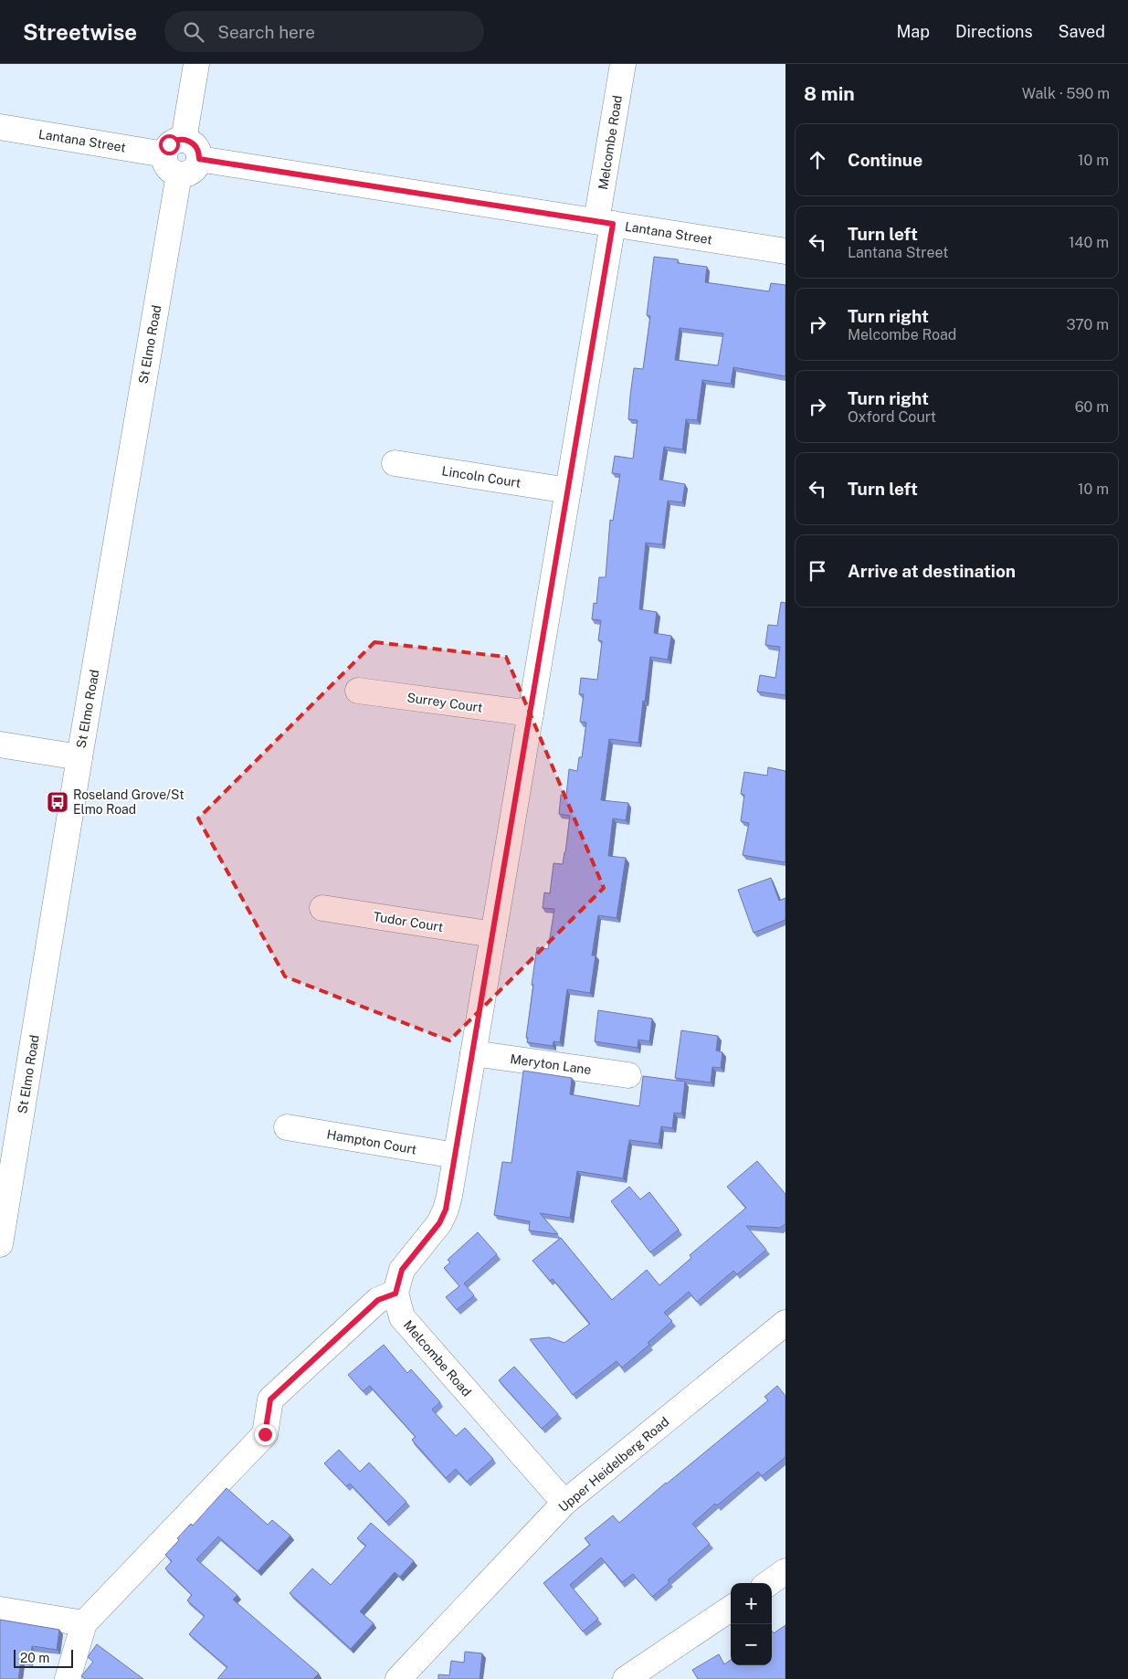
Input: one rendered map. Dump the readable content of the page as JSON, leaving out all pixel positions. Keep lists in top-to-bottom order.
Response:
{
  "streets": {
    "street": [
      "Lantana Street",
      "Melcombe Road",
      "St Elmo Road",
      "Lincoln Court",
      "Surrey Court",
      "Tudor Court",
      "Meryton Lane",
      "Hampton Court",
      "Upper Heidelberg Road"
    ]
  },
  "crossings": [
    ["Lantana Street", "Melcombe Road"],
    ["Lantana Street", "St Elmo Road"],
    ["Melcombe Road", "Lincoln Court"],
    ["Melcombe Road", "Surrey Court"],
    ["Melcombe Road", "Tudor Court"],
    ["Melcombe Road", "Meryton Lane"],
    ["Melcombe Road", "Hampton Court"],
    ["Melcombe Road", "Upper Heidelberg Road"]
  ],
  "places": {
    "bus stop": ["Roseland Grove/St Elmo Road"]
  },
  "scale_bar": "20 m",
  "page": {
    "header": "Streetwise",
    "search": "Search here",
    "nav": ["Map", "Directions", "Saved"],
    "heading": ["8 min", "Walk · 590 m"],
    "list": [
      ["Continue", "10 m"],
      ["Turn left", "Lantana Street", "140 m"],
      ["Turn right", "Melcombe Road", "370 m"],
      ["Turn right", "Oxford Court", "60 m"],
      ["Turn left", "10 m"],
      "Arrive at destination"
    ],
    "map_buttons": ["+", "−"],
    "scale": "20 m"
  }
}
